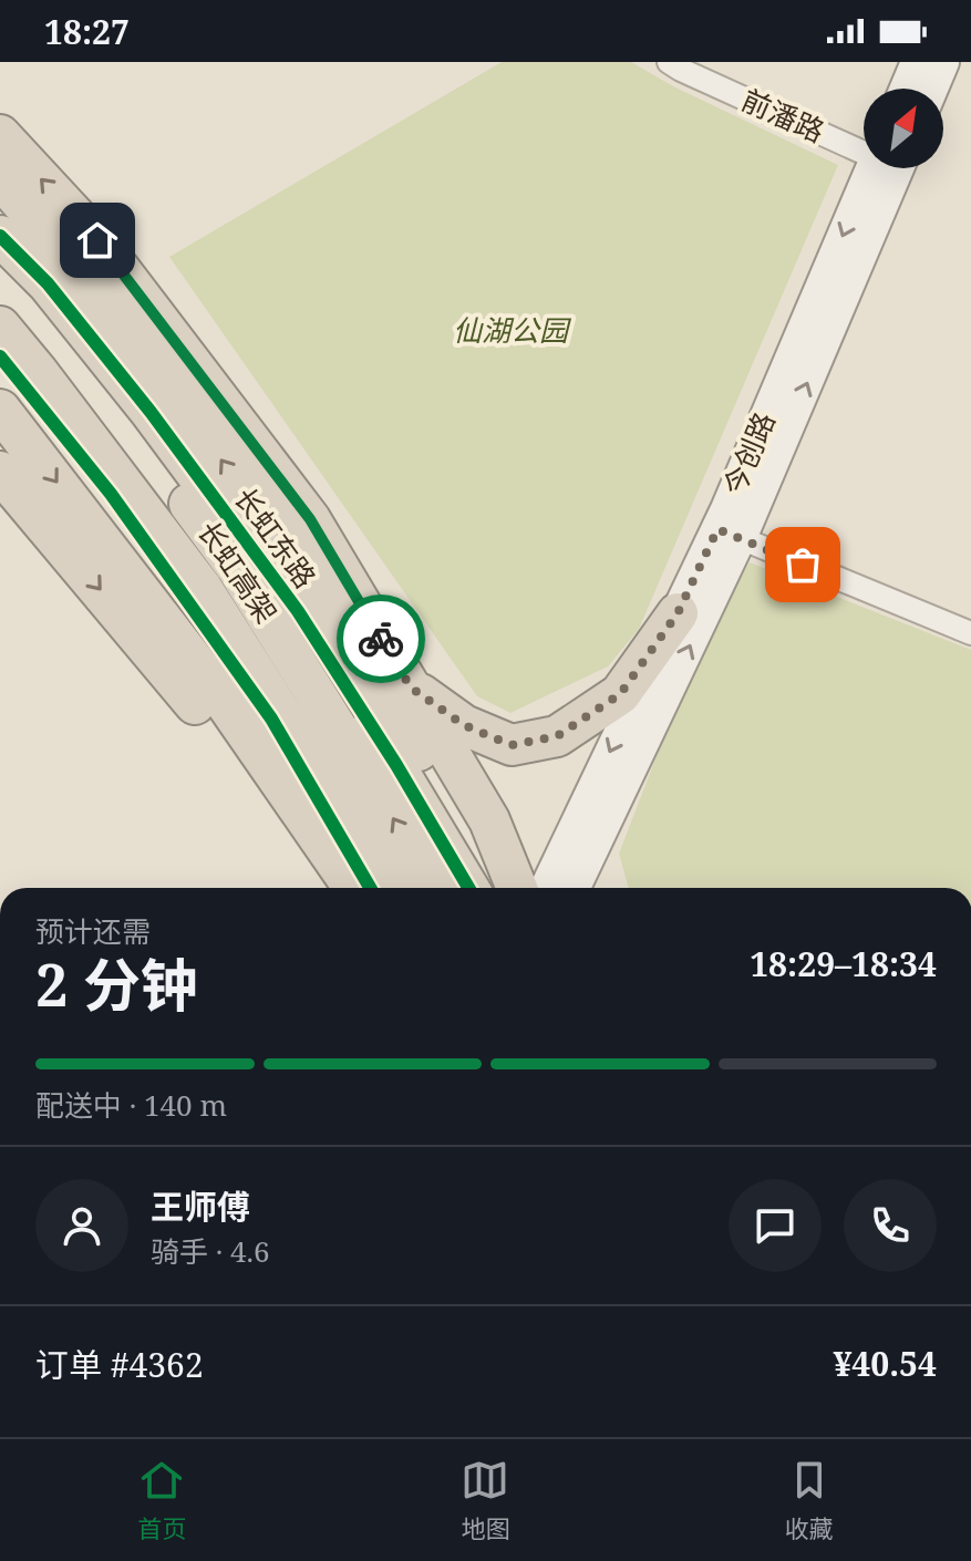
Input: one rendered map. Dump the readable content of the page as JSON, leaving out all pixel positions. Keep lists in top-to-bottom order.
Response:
{
  "streets": {
    "highway": ["长虹东路", "长虹高架"],
    "main road": ["今创路"],
    "street": ["前潘路"]
  },
  "parks": ["仙湖公园"],
  "north": "top right",
  "page": {
    "status": "18:27",
    "heading": ["2 分钟", "预计还需", "18:29–18:34"],
    "panel": [
      "王师傅",
      "骑手 · 4.6",
      "订单 #4362",
      "¥40.54"
    ],
    "bar": "配送中 · 140 m",
    "tabs": ["首页", "地图", "收藏"]
  }
}
